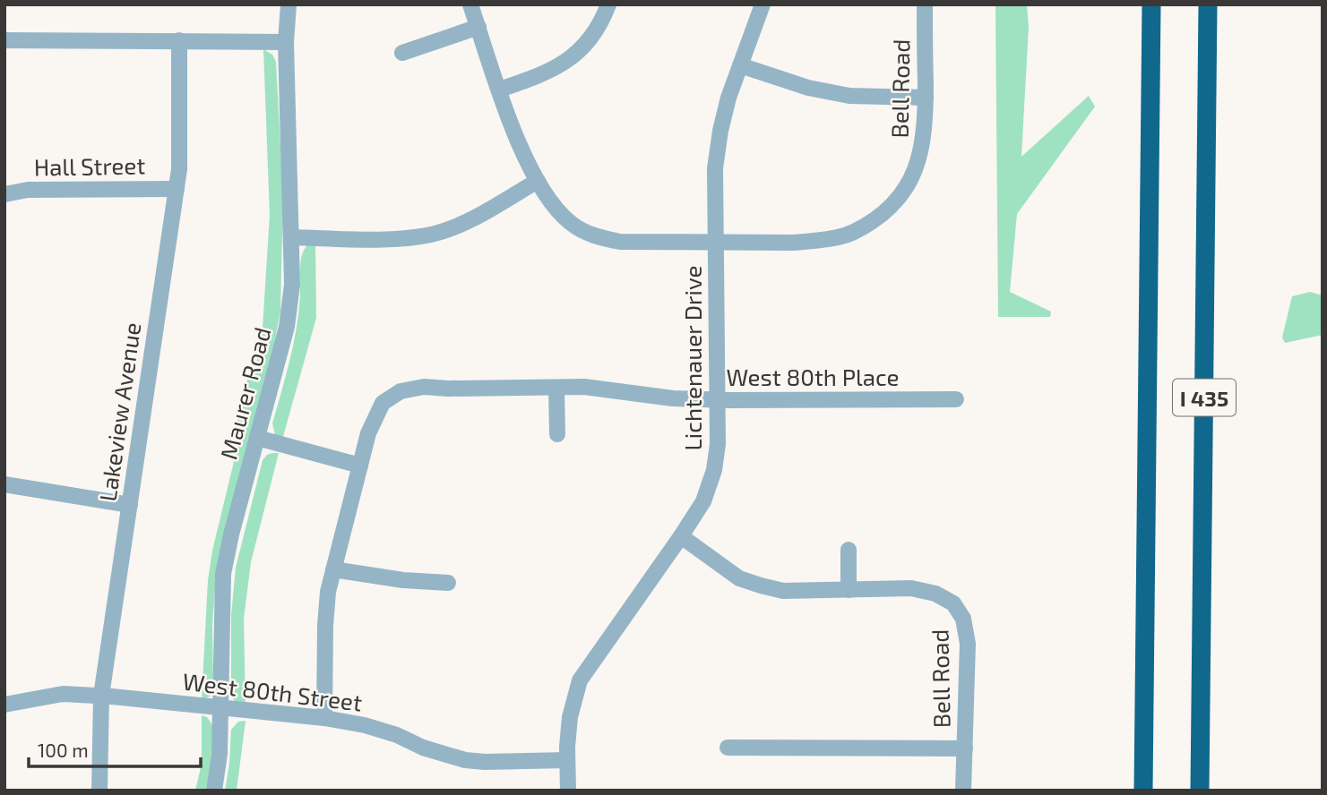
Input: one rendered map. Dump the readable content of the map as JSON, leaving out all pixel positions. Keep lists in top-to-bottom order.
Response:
{
  "streets": {
    "highway": ["I 435"],
    "street": [
      "Bell Road",
      "Hall Street",
      "Lichtenauer Drive",
      "West 80th Place",
      "Maurer Road",
      "Lakeview Avenue",
      "West 80th Street"
    ]
  },
  "crossings": [
    ["Bell Road", "Lichtenauer Drive"],
    ["Hall Street", "Lakeview Avenue"],
    ["Lichtenauer Drive", "West 80th Place"],
    ["Lichtenauer Drive", "West 80th Street"],
    ["West 80th Place", "West 80th Street"],
    ["Maurer Road", "West 80th Street"],
    ["Lakeview Avenue", "West 80th Street"]
  ],
  "scale_bar": "100 m"
}
